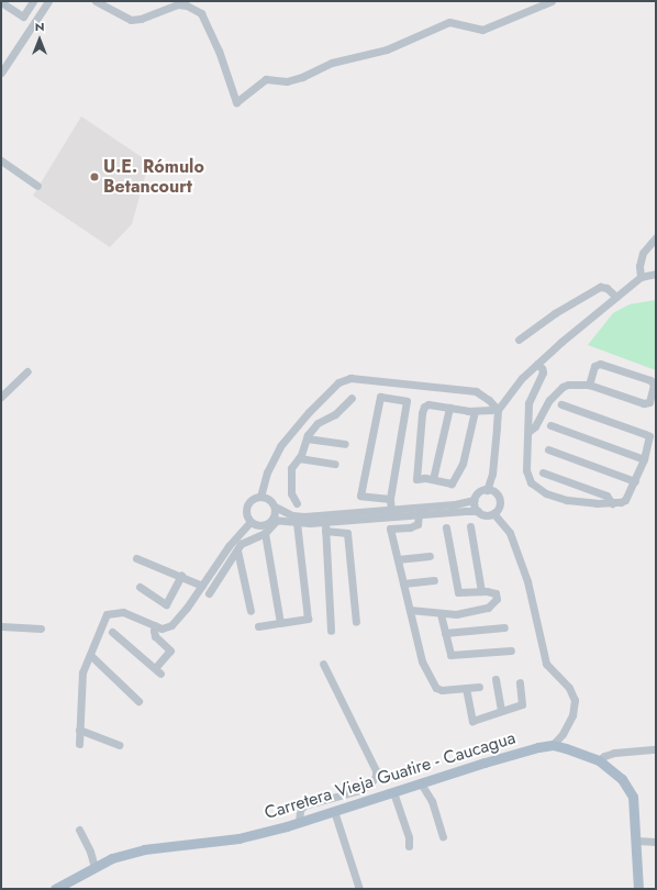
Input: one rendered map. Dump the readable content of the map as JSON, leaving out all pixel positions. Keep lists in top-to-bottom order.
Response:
{
  "streets": {
    "main road": ["Carretera Vieja Guatire - Caucagua"]
  },
  "places": ["U.E. Rómulo Betancourt"],
  "north": "top"
}
